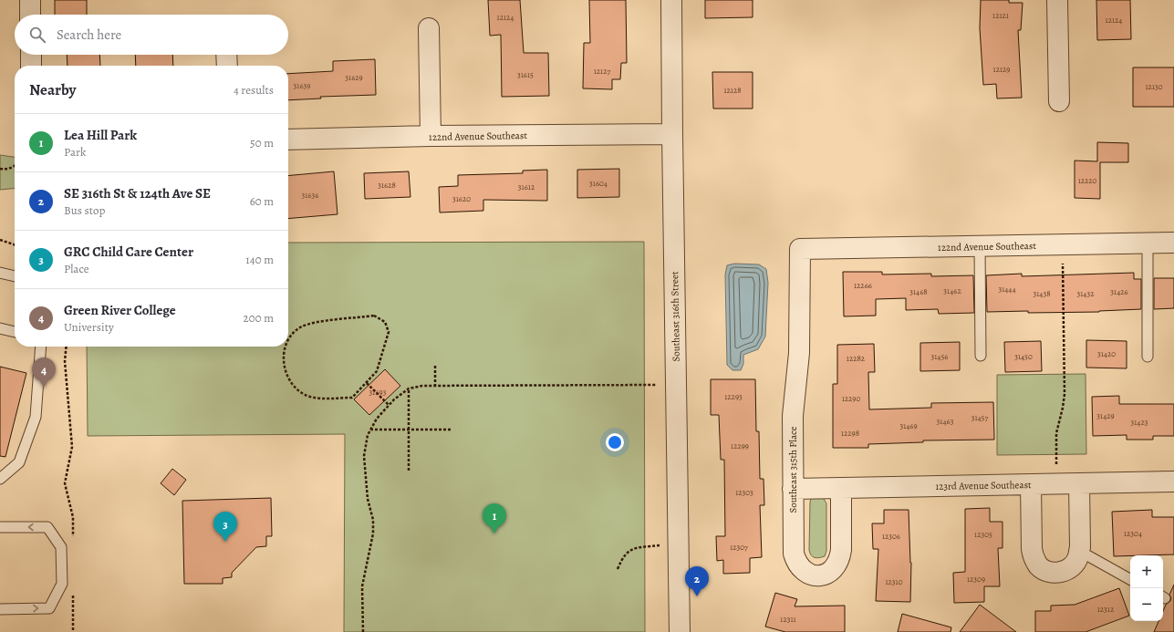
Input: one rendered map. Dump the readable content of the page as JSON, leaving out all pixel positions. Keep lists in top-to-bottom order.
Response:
{
  "streets": {
    "street": [
      "122nd Avenue Southeast",
      "Southeast 316th Street",
      "Southeast 315th Place",
      "123rd Avenue Southeast"
    ]
  },
  "crossings": [
    ["122nd Avenue Southeast", "Southeast 316th Street"],
    ["122nd Avenue Southeast", "Southeast 315th Place"],
    ["Southeast 315th Place", "123rd Avenue Southeast"]
  ],
  "house_numbers": [
    "12121",
    "12124",
    "12124",
    "12129",
    "12127",
    "31615",
    "31629",
    "31639",
    "12130",
    "12128",
    "12220",
    "31604",
    "31628",
    "31612",
    "31636",
    "31620",
    "12266",
    "31444",
    "31462",
    "31468",
    "31426",
    "31438",
    "31432",
    "31420",
    "31456",
    "31450",
    "12282",
    "31693",
    "12293",
    "12290",
    "31429",
    "31457",
    "31463",
    "31423",
    "31469",
    "12298",
    "12299",
    "12303",
    "12304",
    "12305",
    "12306",
    "12307",
    "12309",
    "12310",
    "12312",
    "12311"
  ],
  "page": {
    "search": "Search here",
    "heading": ["Nearby", "4 results"],
    "list": [
      {
        "mark": "1",
        "name": "Lea Hill Park",
        "note": "Park",
        "value": "50 m"
      },
      {
        "mark": "2",
        "name": "SE 316th St & 124th Ave SE",
        "note": "Bus stop",
        "value": "60 m"
      },
      {
        "mark": "3",
        "name": "GRC Child Care Center",
        "note": "Place",
        "value": "140 m"
      },
      {
        "mark": "4",
        "name": "Green River College",
        "note": "University",
        "value": "200 m"
      }
    ],
    "pins": [
      "4",
      "1",
      "3",
      "2"
    ],
    "map_buttons": ["+", "−"]
  }
}
